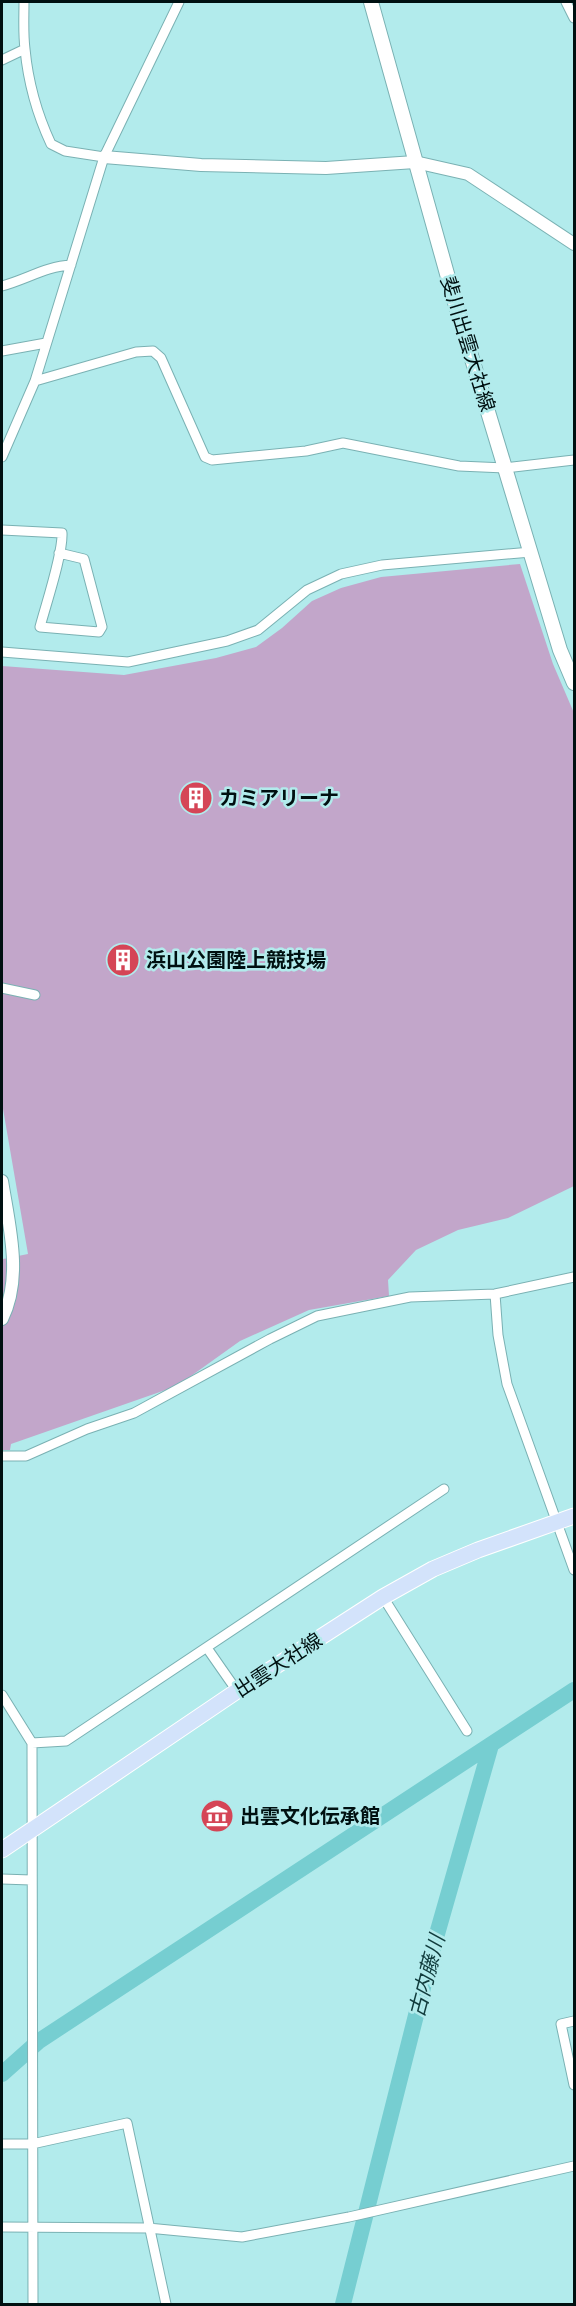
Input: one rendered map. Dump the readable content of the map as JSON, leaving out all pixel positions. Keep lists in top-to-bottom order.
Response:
{
  "streets": {
    "main road": ["斐川出雲大社線", "出雲大社線"]
  },
  "water": ["古内藤川"],
  "places": {
    "building": ["カミアリーナ", "浜山公園陸上競技場"],
    "museum": ["出雲文化伝承館"]
  }
}
